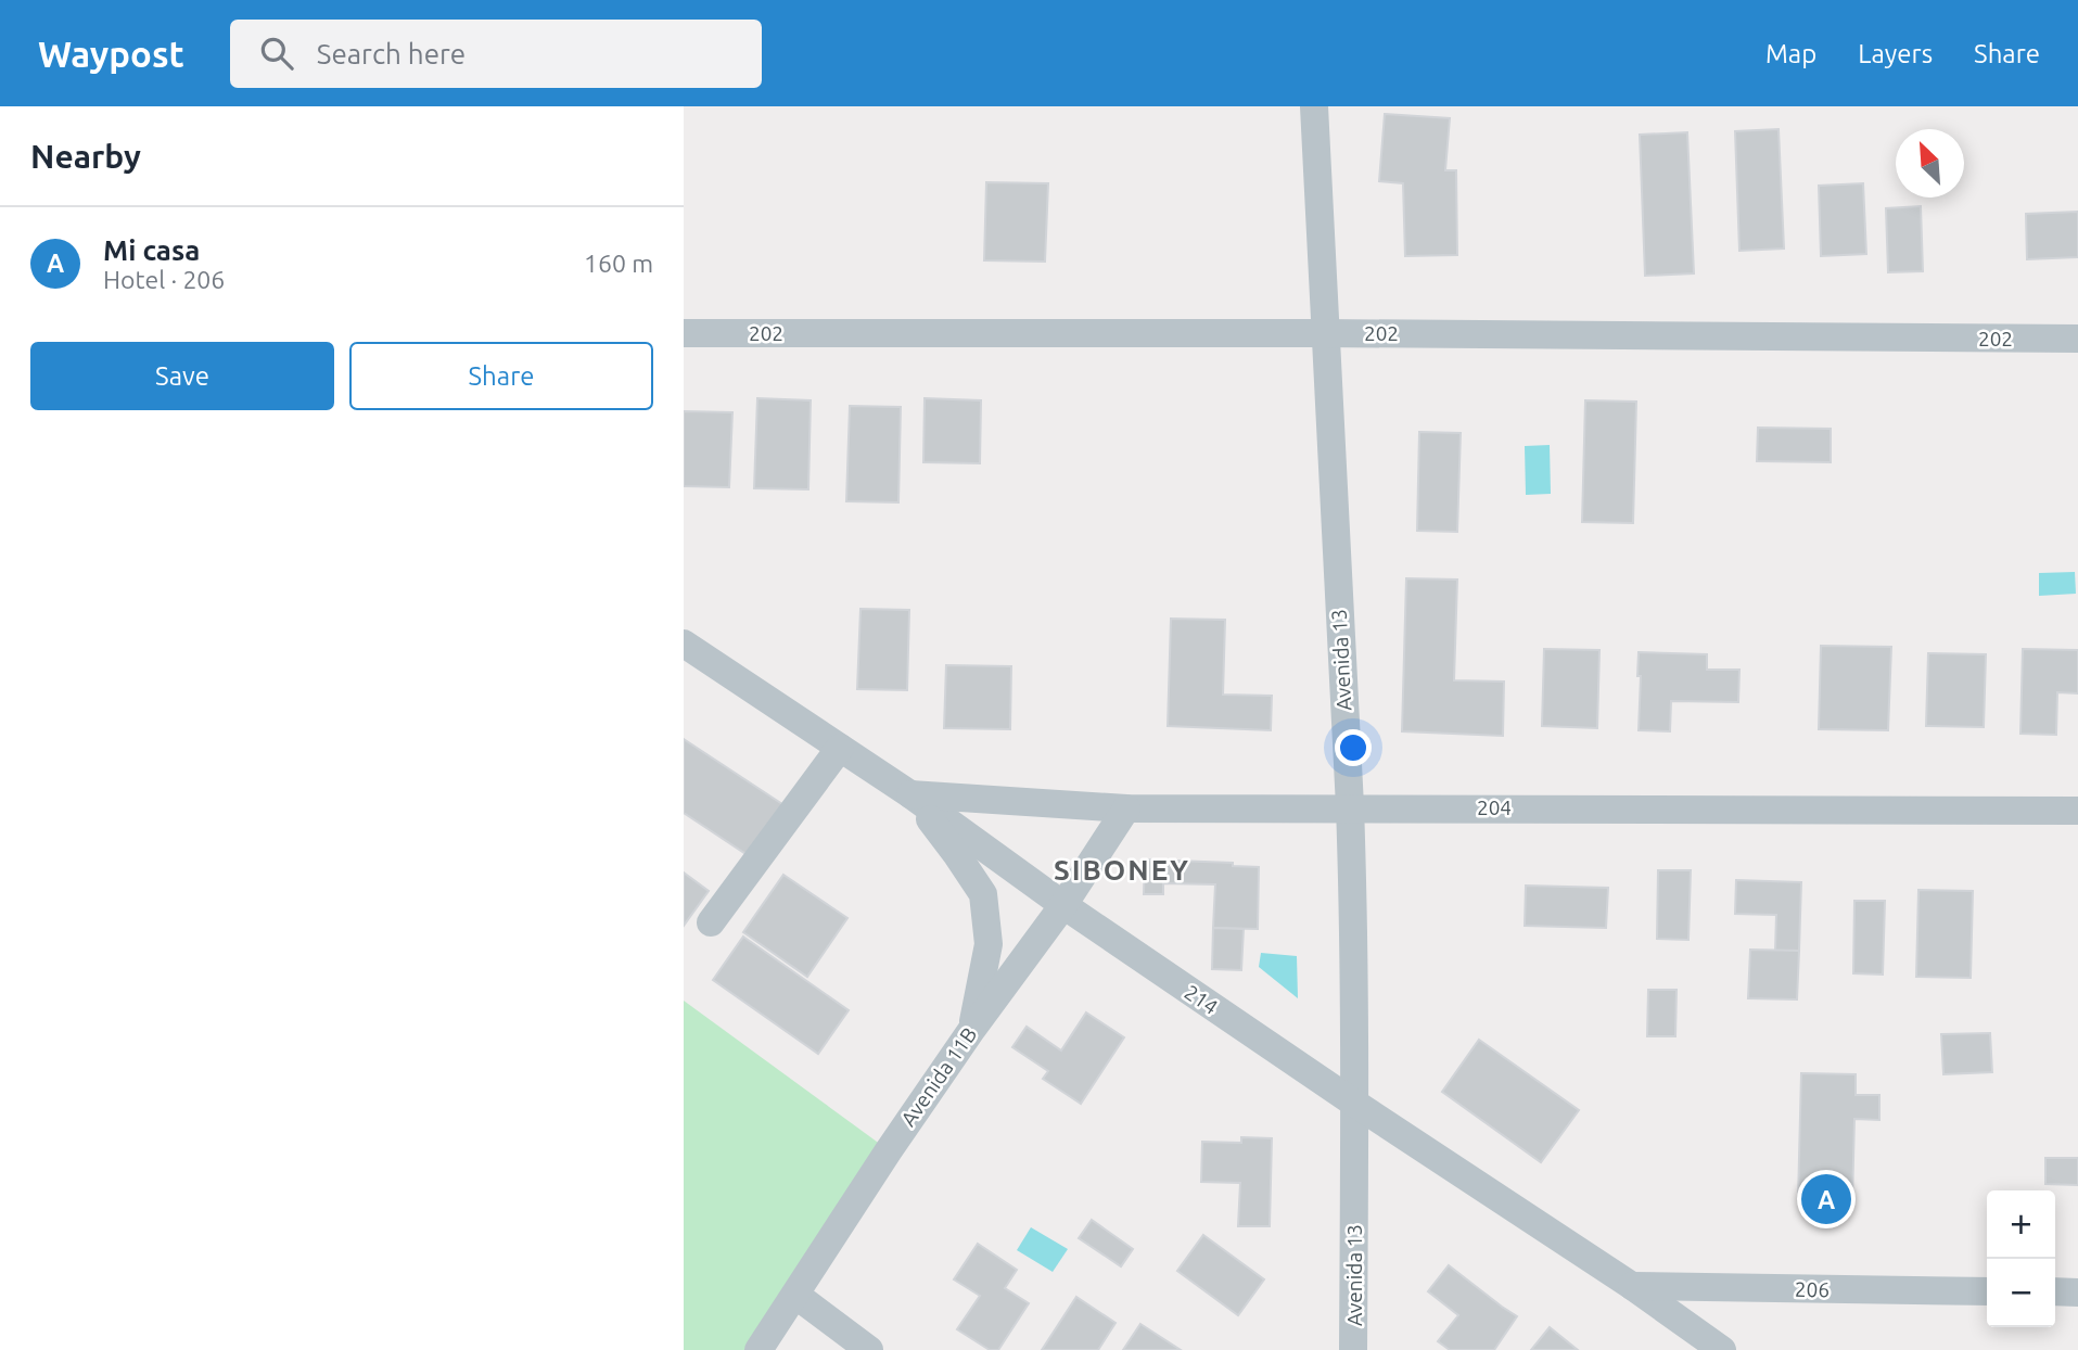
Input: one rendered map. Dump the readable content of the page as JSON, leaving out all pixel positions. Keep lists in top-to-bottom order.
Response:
{
  "streets": {
    "street": [
      "202",
      "Avenida 13",
      "204",
      "214",
      "Avenida 11B",
      "206"
    ]
  },
  "crossings": [
    ["202", "Avenida 13"],
    ["Avenida 13", "204"],
    ["Avenida 13", "214"],
    ["204", "214"],
    ["204", "Avenida 11B"],
    ["214", "Avenida 11B"],
    ["214", "206"]
  ],
  "districts": ["SIBONEY"],
  "north": "top left",
  "page": {
    "header": "Waypost",
    "search": "Search here",
    "nav": ["Map", "Layers", "Share"],
    "heading": "Nearby",
    "list": [
      {
        "mark": "A",
        "name": "Mi casa",
        "note": "Hotel · 206",
        "value": "160 m"
      }
    ],
    "buttons": ["Save", "Share"],
    "pins": "A",
    "map_buttons": ["+", "−"]
  }
}
